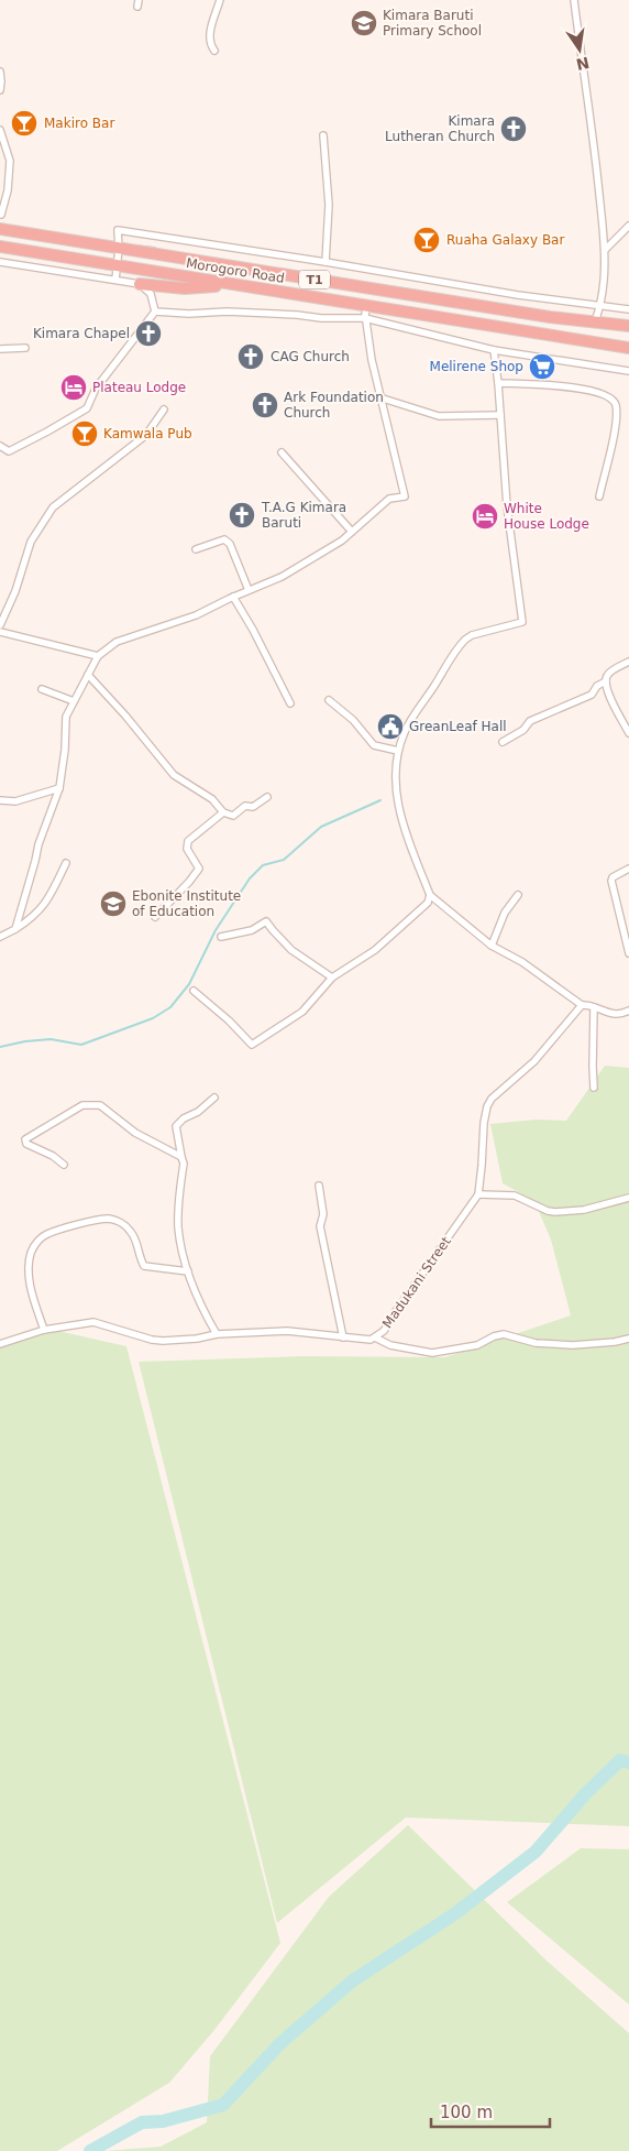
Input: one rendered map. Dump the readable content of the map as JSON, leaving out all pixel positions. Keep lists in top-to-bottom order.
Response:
{
  "streets": {
    "highway": ["Morogoro Road", "T1"],
    "street": ["Madukani Street"]
  },
  "places": {
    "school or university": ["Kimara Baruti Primary School", "Ebonite Institute of Education"],
    "bar": ["Makiro Bar", "Ruaha Galaxy Bar", "Kamwala Pub"],
    "church": [
      "Kimara Lutheran Church",
      "Kimara Chapel",
      "CAG Church",
      "Ark Foundation Church",
      "T.A.G Kimara Baruti"
    ],
    "supermarket": ["Melirene Shop"],
    "hotel": ["Plateau Lodge", "White House Lodge"],
    "public building": ["GreanLeaf Hall"]
  },
  "scale_bar": "100 m",
  "north": "bottom"
}
